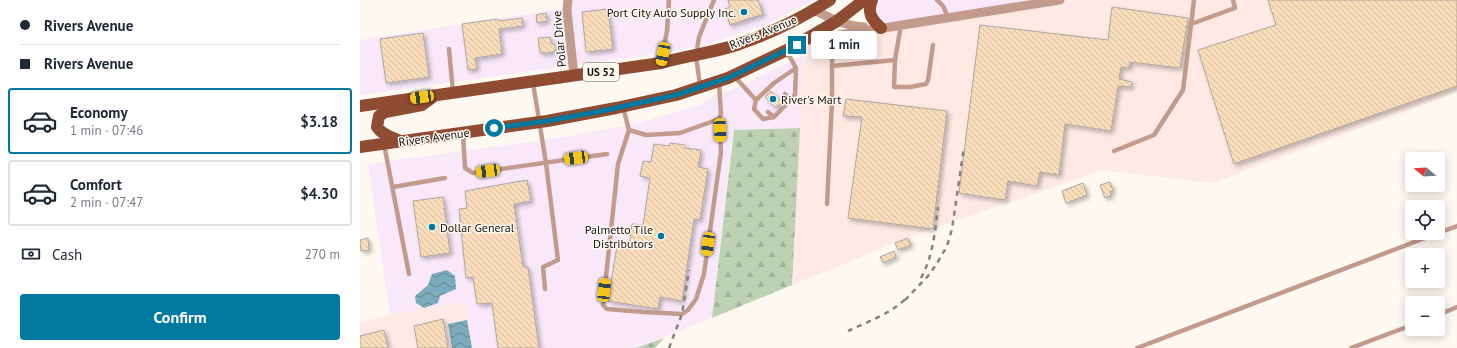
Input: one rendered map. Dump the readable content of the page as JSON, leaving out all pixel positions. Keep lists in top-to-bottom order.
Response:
{
  "streets": {
    "main road": ["Rivers Avenue", "US 52"],
    "street": ["Polar Drive"]
  },
  "crossings": [
    ["Rivers Avenue", "Polar Drive"]
  ],
  "places": [
    "Port City Auto Supply Inc.",
    "River's Mart",
    "Dollar General",
    "Palmetto Tile Distributors"
  ],
  "north": "left",
  "page": {
    "banner": ["Rivers Avenue", "Rivers Avenue"],
    "bubble": "1 min",
    "list": [
      {
        "name": "Economy",
        "note": "1 min · 07:46",
        "value": "$3.18"
      },
      {
        "name": "Comfort",
        "note": "2 min · 07:47",
        "value": "$4.30"
      }
    ],
    "map_buttons": ["+", "−"],
    "pay": ["Cash", "270 m"],
    "buttons": "Confirm"
  }
}
